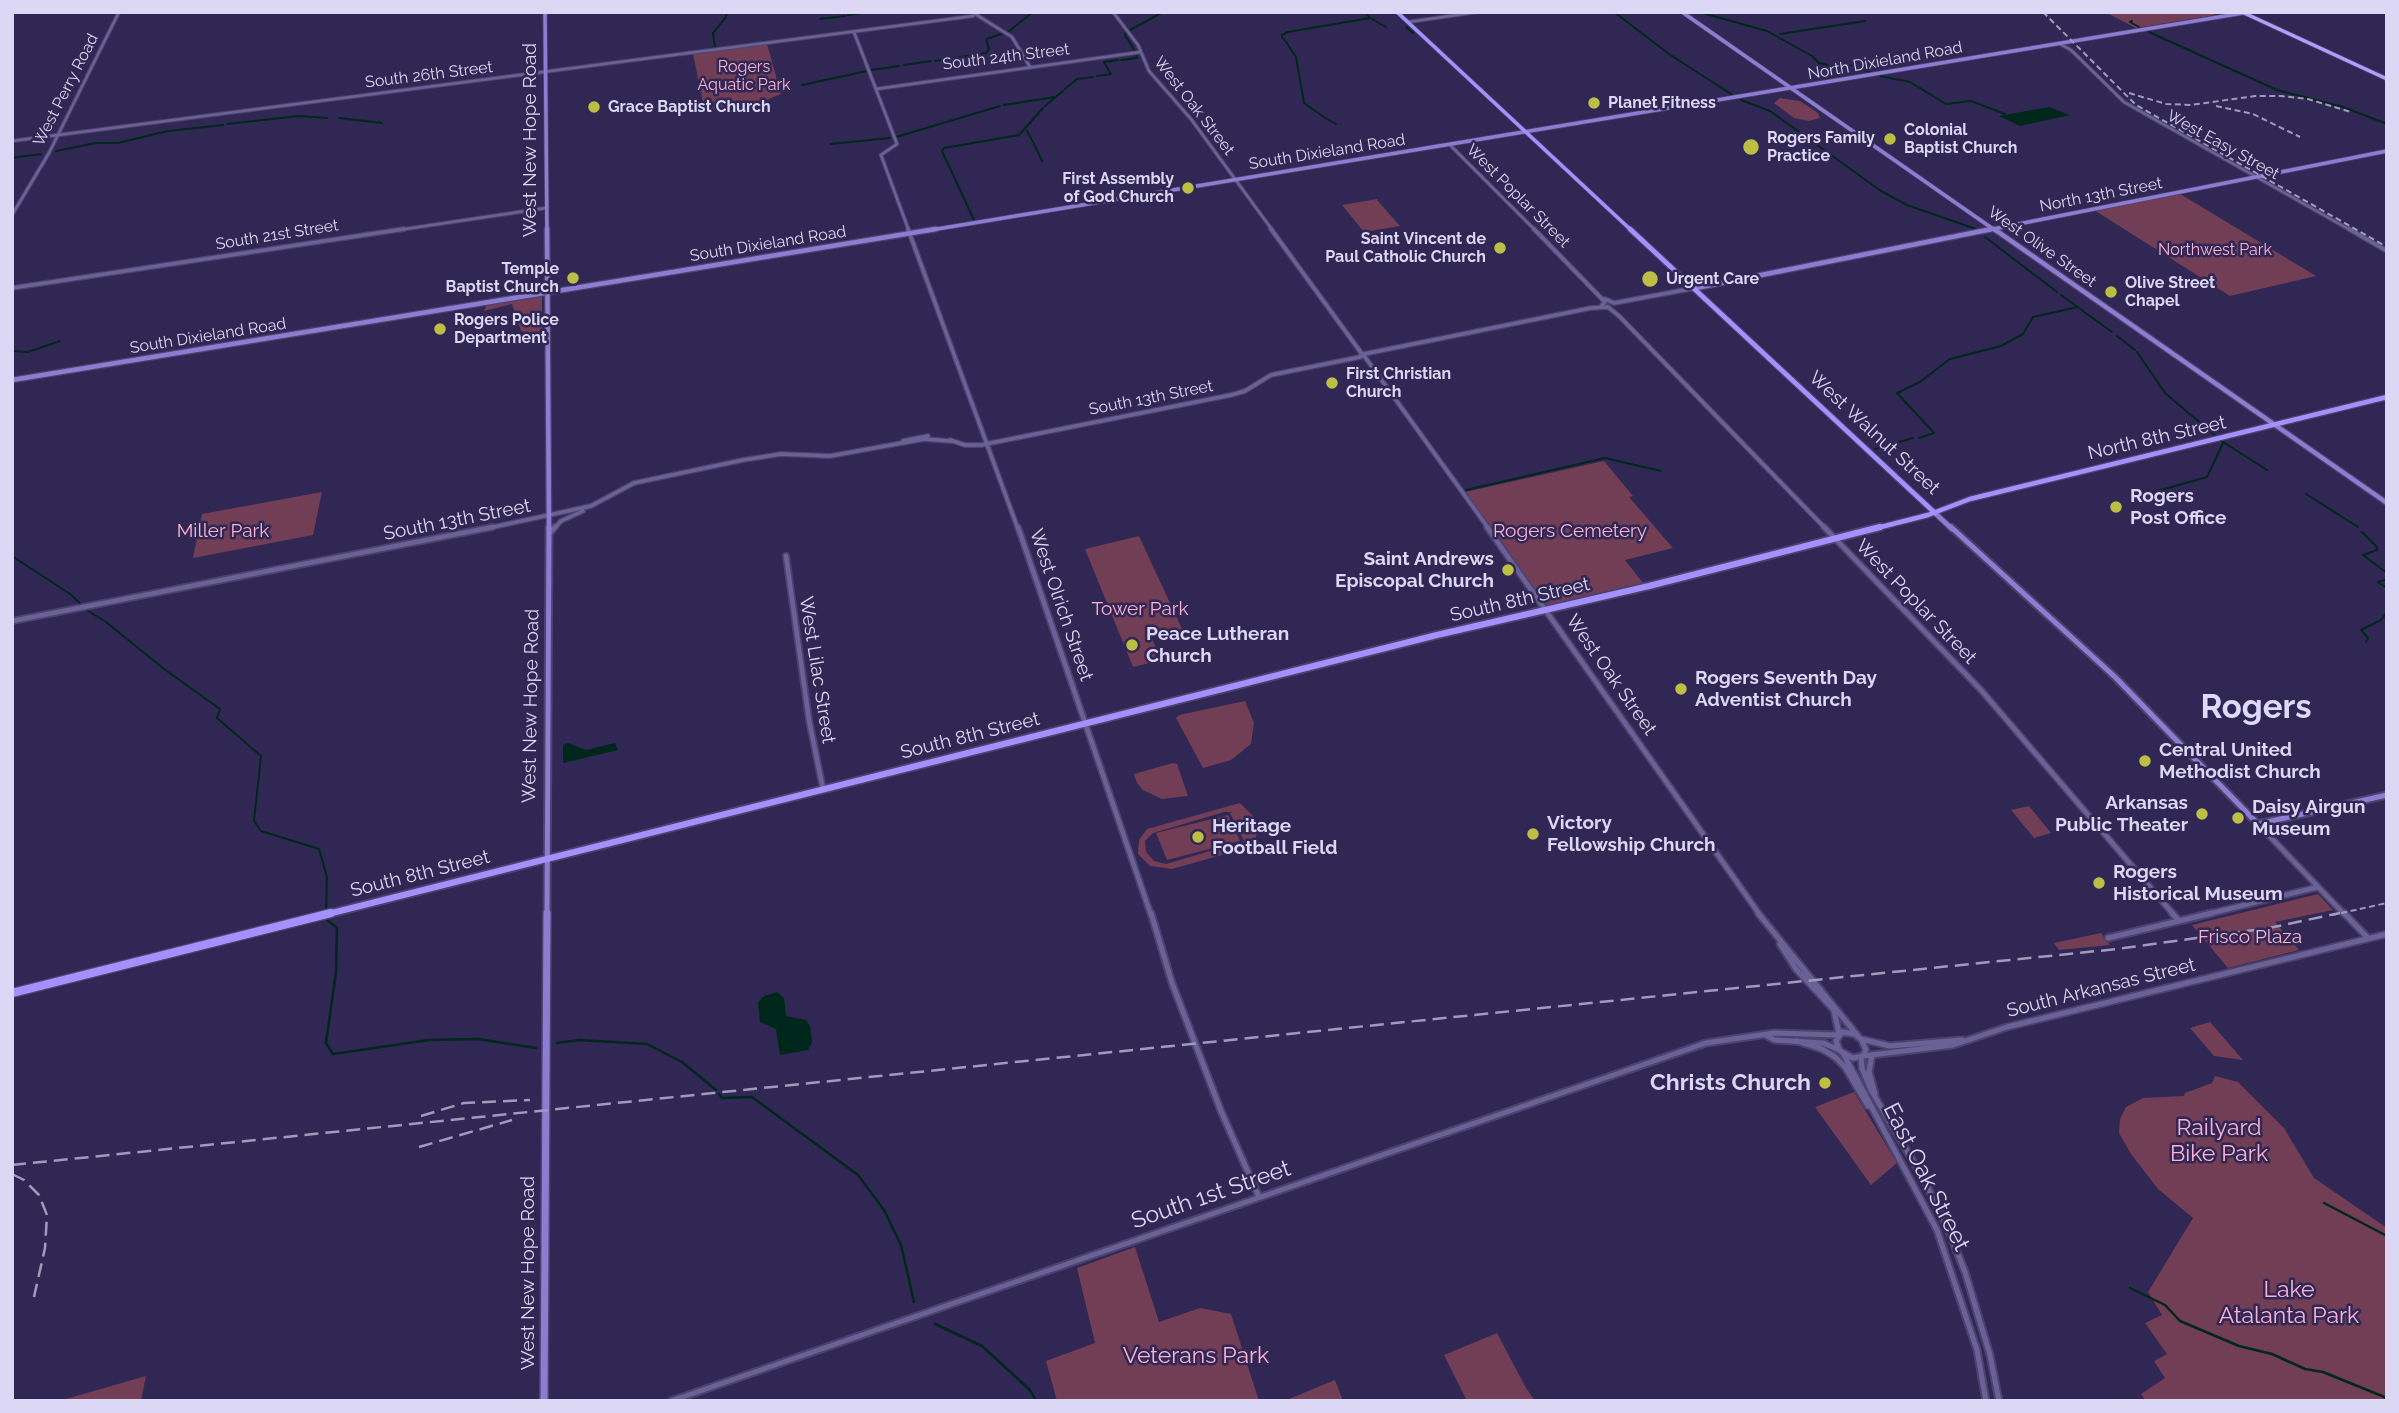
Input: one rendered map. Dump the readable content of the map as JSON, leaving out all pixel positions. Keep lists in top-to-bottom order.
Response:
{
  "streets": {
    "main road": [
      "North Dixieland Road",
      "West New Hope Road",
      "South Dixieland Road",
      "North 13th Street",
      "West Olive Street",
      "West Walnut Street",
      "North 8th Street",
      "South 8th Street"
    ],
    "street": [
      "South 24th Street",
      "South 26th Street",
      "West Perry Road",
      "West Oak Street",
      "West Easy Street",
      "West Poplar Street",
      "South 21st Street",
      "South 13th Street",
      "West Olrich Street",
      "West Lilac Street",
      "South Arkansas Street",
      "East Oak Street",
      "South 1st Street"
    ]
  },
  "crossings": [
    ["South 24th Street", "West Oak Street"],
    ["South 24th Street", "West Olrich Street"],
    ["North Dixieland Road", "West Easy Street"],
    ["North Dixieland Road", "South Dixieland Road"],
    ["North Dixieland Road", "West Olive Street"],
    ["North Dixieland Road", "West Walnut Street"],
    ["South 26th Street", "West Perry Road"],
    ["South 26th Street", "West New Hope Road"],
    ["South 26th Street", "West Olrich Street"],
    ["West Oak Street", "South Dixieland Road"],
    ["West Oak Street", "South 13th Street"],
    ["West Oak Street", "South 8th Street"],
    ["West Oak Street", "South Arkansas Street"],
    ["West Oak Street", "East Oak Street"],
    ["West Oak Street", "South 1st Street"],
    ["West New Hope Road", "South Dixieland Road"],
    ["West New Hope Road", "South 21st Street"],
    ["West New Hope Road", "South 13th Street"],
    ["West New Hope Road", "South 8th Street"],
    ["West Easy Street", "North 13th Street"],
    ["South Dixieland Road", "West Poplar Street"],
    ["South Dixieland Road", "West Walnut Street"],
    ["South Dixieland Road", "West Olrich Street"],
    ["North 13th Street", "West Olive Street"],
    ["North 13th Street", "South 13th Street"],
    ["North 13th Street", "West Walnut Street"],
    ["West Poplar Street", "South 13th Street"],
    ["West Poplar Street", "South 8th Street"],
    ["West Olive Street", "North 8th Street"],
    ["South 13th Street", "West Walnut Street"],
    ["South 13th Street", "West Olrich Street"],
    ["West Walnut Street", "North 8th Street"],
    ["West Walnut Street", "South 8th Street"],
    ["West Walnut Street", "South Arkansas Street"],
    ["North 8th Street", "South 8th Street"],
    ["South 8th Street", "West Olrich Street"],
    ["South 8th Street", "West Lilac Street"],
    ["West Olrich Street", "South 1st Street"],
    ["South Arkansas Street", "East Oak Street"],
    ["South Arkansas Street", "South 1st Street"],
    ["East Oak Street", "South 1st Street"]
  ],
  "districts": ["Rogers"],
  "parks": [
    "Rogers Aquatic Park",
    "Northwest Park",
    "Miller Park",
    "Rogers Cemetery",
    "Tower Park",
    "Frisco Plaza",
    "Railyard Bike Park",
    "Lake Atalanta Park",
    "Veterans Park"
  ],
  "places": [
    "Planet Fitness",
    "Grace Baptist Church",
    "Colonial Baptist Church",
    "Rogers Family Practice",
    "First Assembly of God Church",
    "Saint Vincent de Paul Catholic Church",
    "Temple Baptist Church",
    "Urgent Care",
    "Olive Street Chapel",
    "Rogers Police Department",
    "First Christian Church",
    "Rogers Post Office",
    "Saint Andrews Episcopal Church",
    "Peace Lutheran Church",
    "Rogers Seventh Day Adventist Church",
    "Central United Methodist Church",
    "Arkansas Public Theater",
    "Daisy Airgun Museum",
    "Victory Fellowship Church",
    "Heritage Football Field",
    "Rogers Historical Museum",
    "Christs Church"
  ]
}
